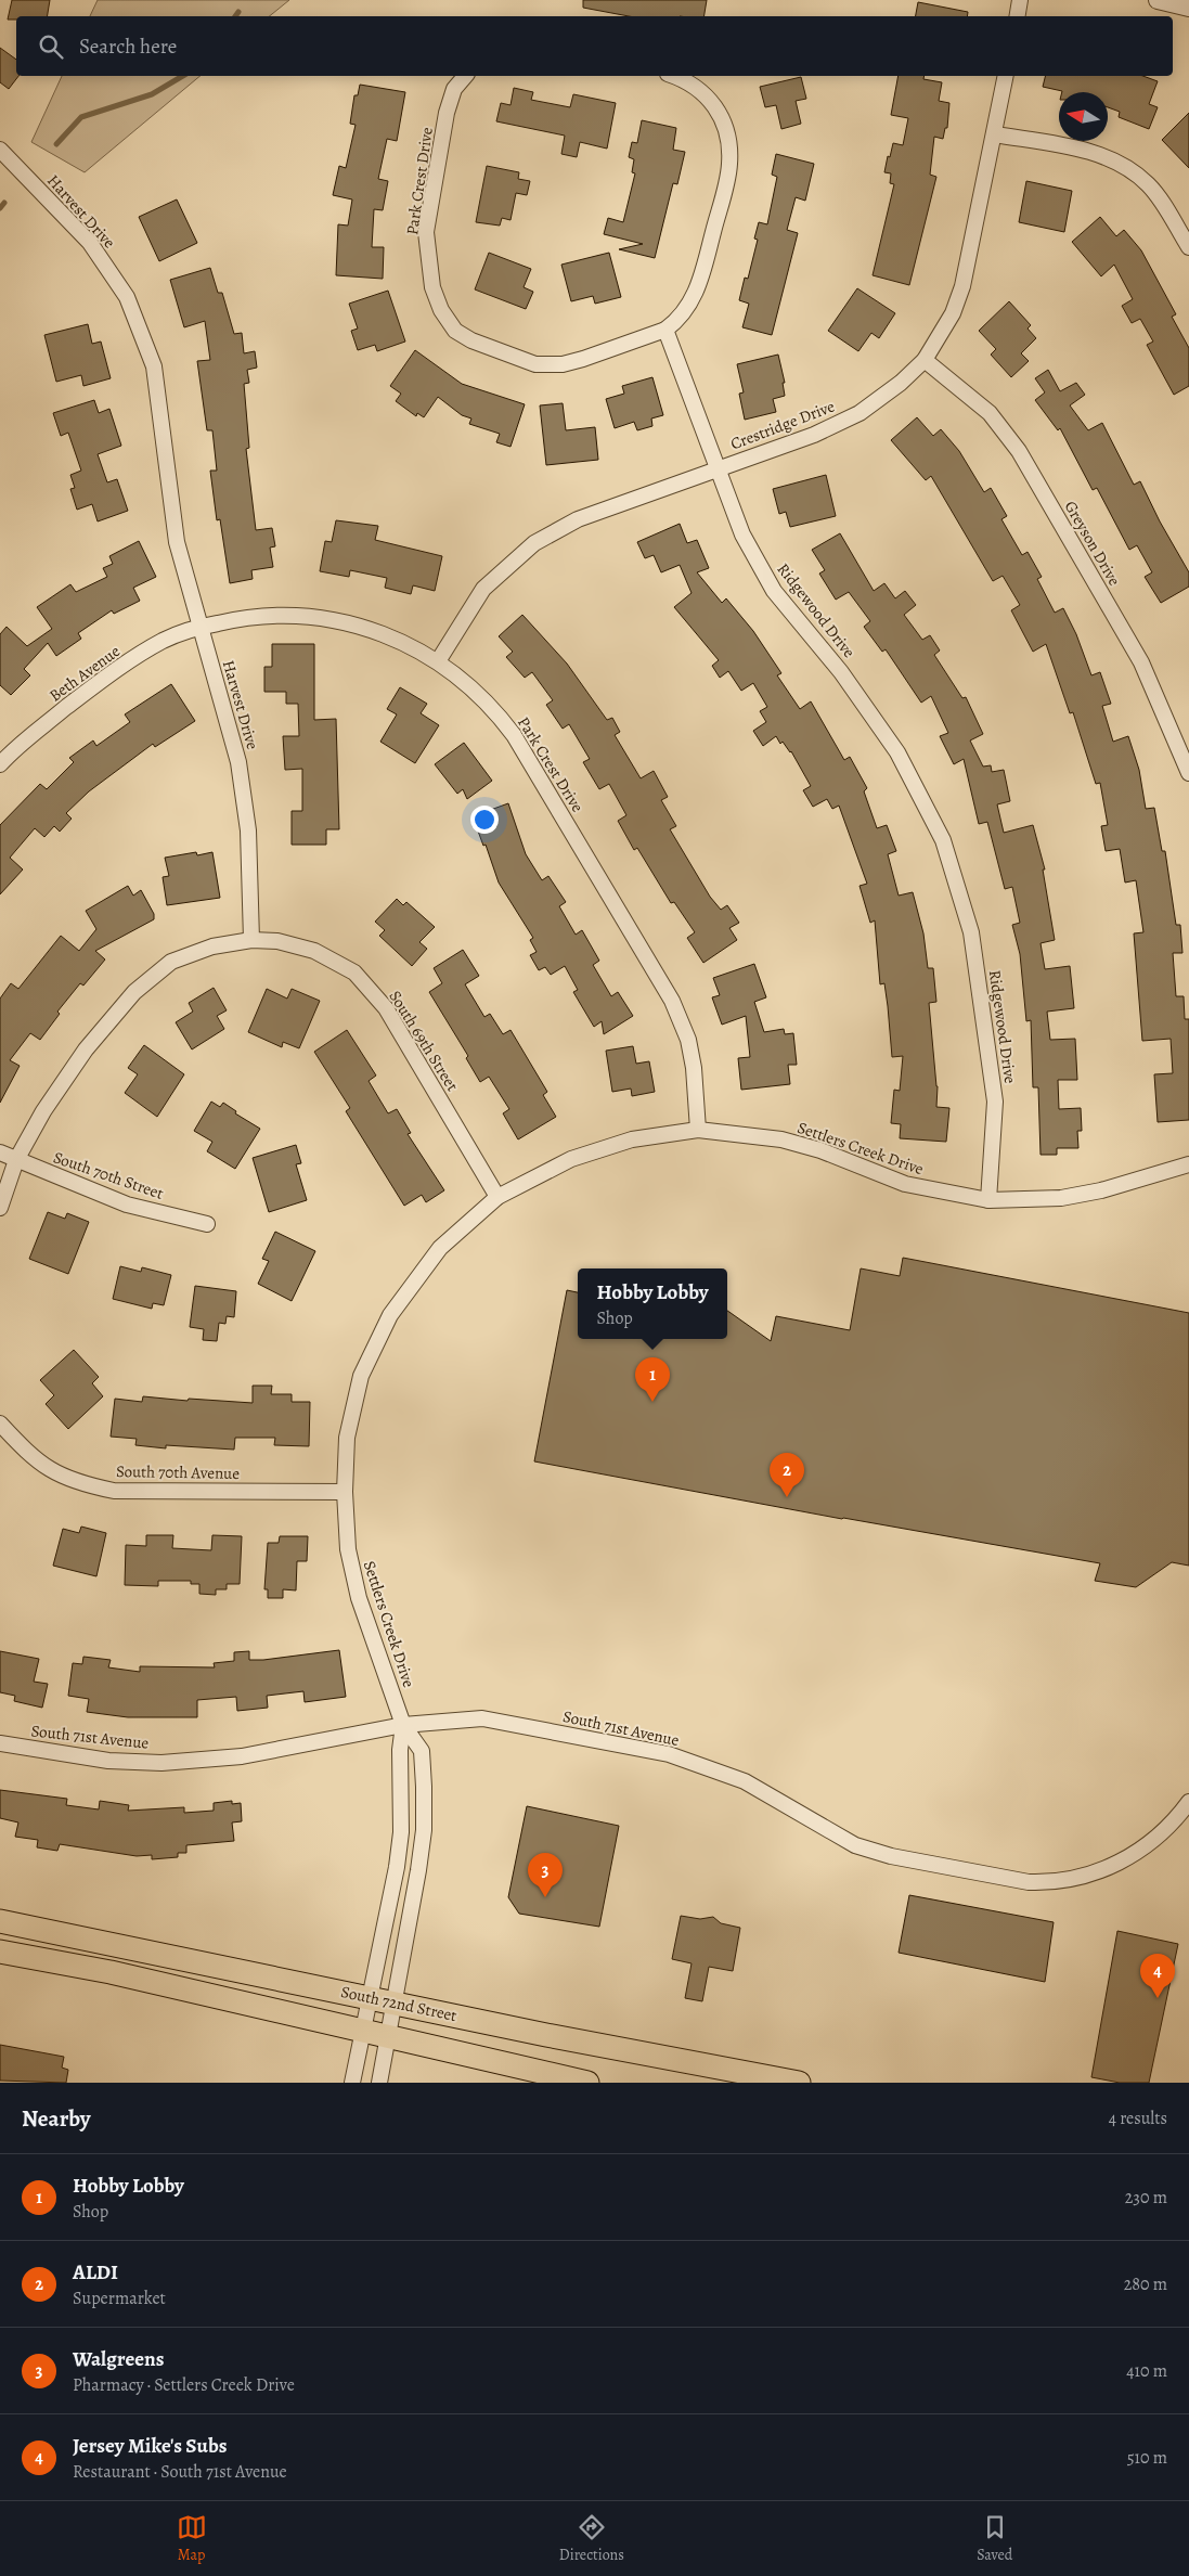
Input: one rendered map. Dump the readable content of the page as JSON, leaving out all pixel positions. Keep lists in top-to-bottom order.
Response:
{
  "streets": {
    "main road": ["South 72nd Street"],
    "street": [
      "Park Crest Drive",
      "Harvest Drive",
      "Crestridge Drive",
      "Greyson Drive",
      "Ridgewood Drive",
      "Beth Avenue",
      "South 69th Street",
      "Settlers Creek Drive",
      "South 70th Street",
      "South 70th Avenue",
      "South 71st Avenue"
    ]
  },
  "crossings": [
    ["Park Crest Drive", "Harvest Drive"],
    ["Park Crest Drive", "Crestridge Drive"],
    ["Park Crest Drive", "Ridgewood Drive"],
    ["Park Crest Drive", "Beth Avenue"],
    ["Park Crest Drive", "Settlers Creek Drive"],
    ["Harvest Drive", "Beth Avenue"],
    ["Harvest Drive", "South 69th Street"],
    ["Crestridge Drive", "Greyson Drive"],
    ["Crestridge Drive", "Ridgewood Drive"],
    ["Ridgewood Drive", "Settlers Creek Drive"],
    ["South 69th Street", "Settlers Creek Drive"],
    ["Settlers Creek Drive", "South 70th Avenue"],
    ["Settlers Creek Drive", "South 71st Avenue"],
    ["Settlers Creek Drive", "South 72nd Street"]
  ],
  "north": "left",
  "page": {
    "search": "Search here",
    "popup": ["Hobby Lobby", "Shop"],
    "pins": [
      "1",
      "2",
      "3",
      "4"
    ],
    "heading": ["Nearby", "4 results"],
    "list": [
      {
        "mark": "1",
        "name": "Hobby Lobby",
        "note": "Shop",
        "value": "230 m"
      },
      {
        "mark": "2",
        "name": "ALDI",
        "note": "Supermarket",
        "value": "280 m"
      },
      {
        "mark": "3",
        "name": "Walgreens",
        "note": "Pharmacy · Settlers Creek Drive",
        "value": "410 m"
      },
      {
        "mark": "4",
        "name": "Jersey Mike's Subs",
        "note": "Restaurant · South 71st Avenue",
        "value": "510 m"
      }
    ],
    "nav": ["Map", "Directions", "Saved"]
  }
}
